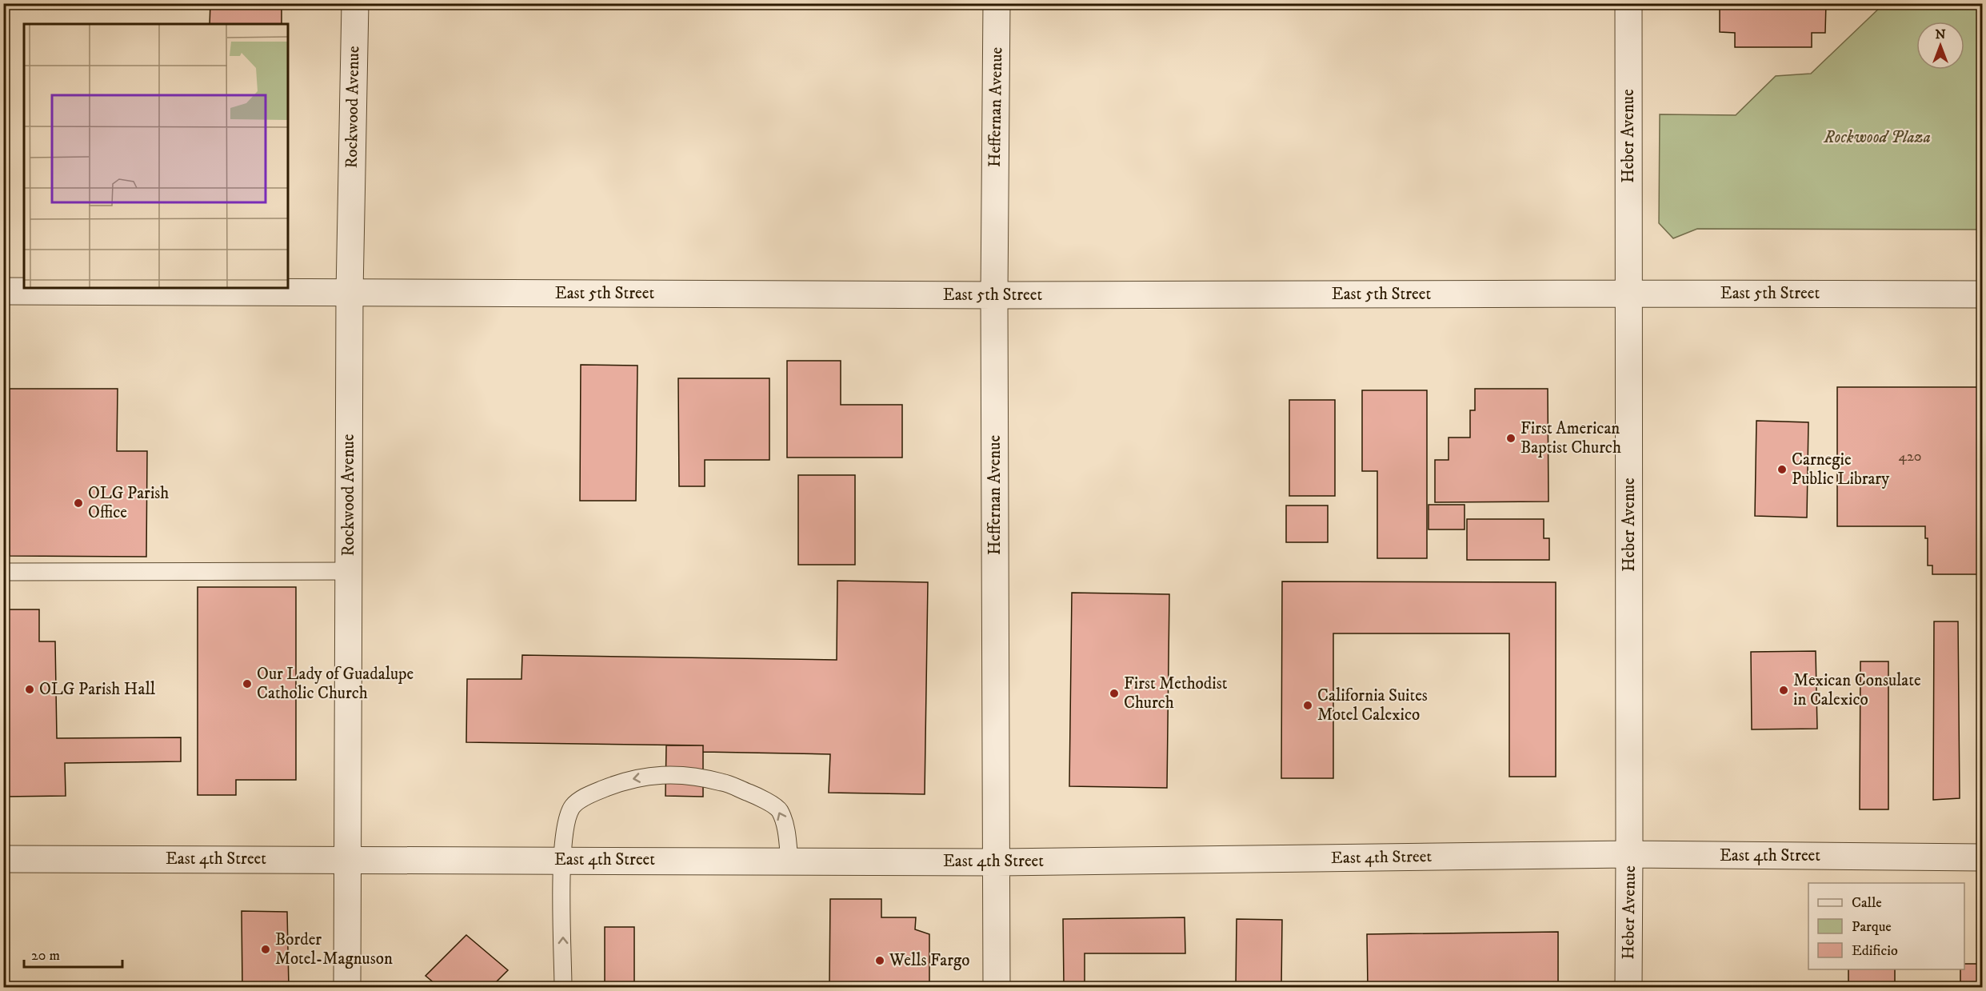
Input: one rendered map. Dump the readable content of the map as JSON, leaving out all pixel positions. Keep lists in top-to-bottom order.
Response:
{
  "streets": {
    "street": [
      "Rockwood Avenue",
      "Heffernan Avenue",
      "Heber Avenue",
      "East 5th Street",
      "East 4th Street"
    ]
  },
  "crossings": [
    ["Rockwood Avenue", "East 5th Street"],
    ["Rockwood Avenue", "East 4th Street"],
    ["Heffernan Avenue", "East 5th Street"],
    ["Heffernan Avenue", "East 4th Street"],
    ["Heber Avenue", "East 5th Street"],
    ["Heber Avenue", "East 4th Street"]
  ],
  "parks": ["Rockwood Plaza"],
  "places": [
    "First American Baptist Church",
    "Carnegie Public Library",
    "OLG Parish Office",
    "Our Lady of Guadalupe Catholic Church",
    "OLG Parish Hall",
    "Mexican Consulate in Calexico",
    "First Methodist Church",
    "California Suites Motel Calexico",
    "Border Motel-Magnuson",
    "Wells Fargo"
  ],
  "house_numbers": ["420"],
  "legend": ["Calle", "Parque", "Edificio"],
  "scale_bar": "20 m",
  "north": "top"
}
